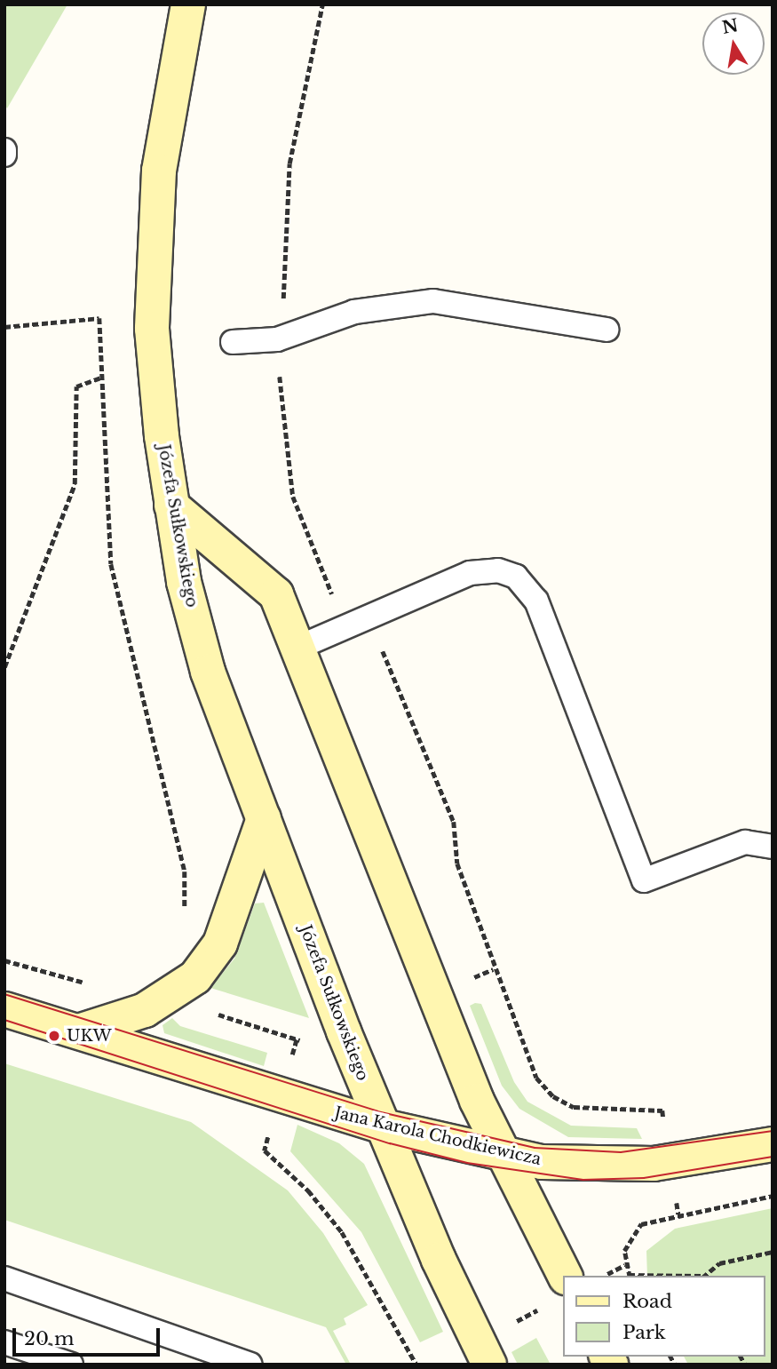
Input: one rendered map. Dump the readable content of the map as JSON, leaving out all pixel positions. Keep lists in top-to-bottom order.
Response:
{
  "streets": {
    "main road": ["Józefa Sułkowskiego", "Jana Karola Chodkiewicza"]
  },
  "crossings": [
    ["Józefa Sułkowskiego", "Jana Karola Chodkiewicza"]
  ],
  "places": ["UKW"],
  "legend": ["Road", "Park"],
  "scale_bar": "20 m",
  "north": "top"
}
